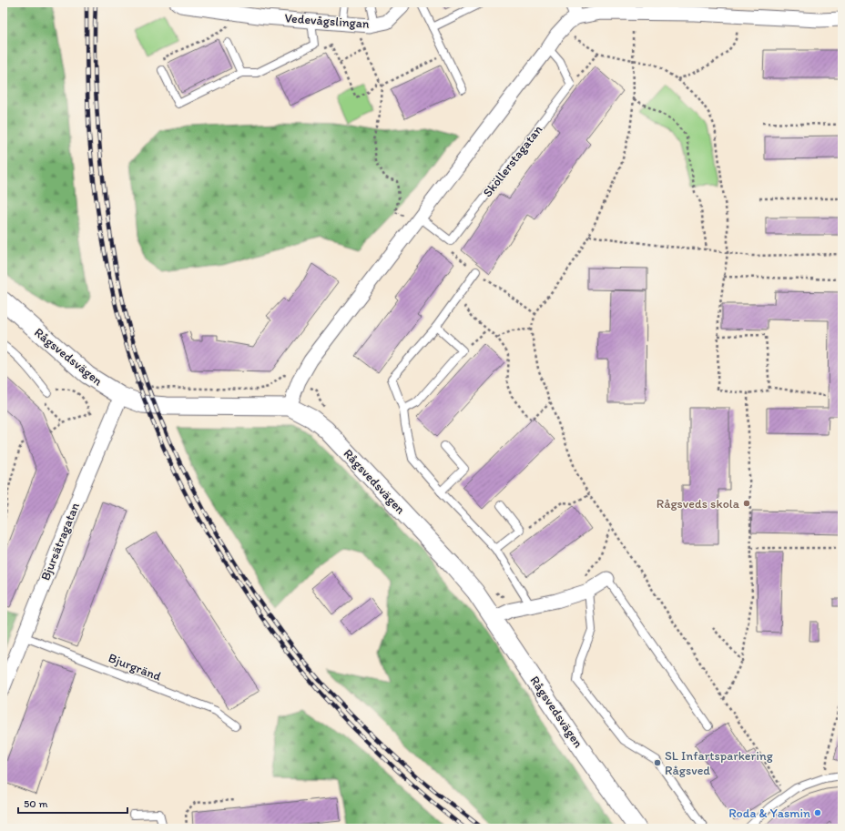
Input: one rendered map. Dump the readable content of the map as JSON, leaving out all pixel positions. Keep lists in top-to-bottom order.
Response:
{
  "streets": {
    "street": ["Vedevågslingan", "Rågsvedsvägen", "Bjursätragatan"],
    "lane": ["Sköllerstagatan", "Bjurgränd"]
  },
  "crossings": [
    ["Rågsvedsvägen", "Bjursätragatan"],
    ["Bjursätragatan", "Bjurgränd"]
  ],
  "places": ["Rågsveds skola", "SL Infartsparkering Rågsved", "Roda & Yasmin"],
  "scale_bar": "50 m"
}
